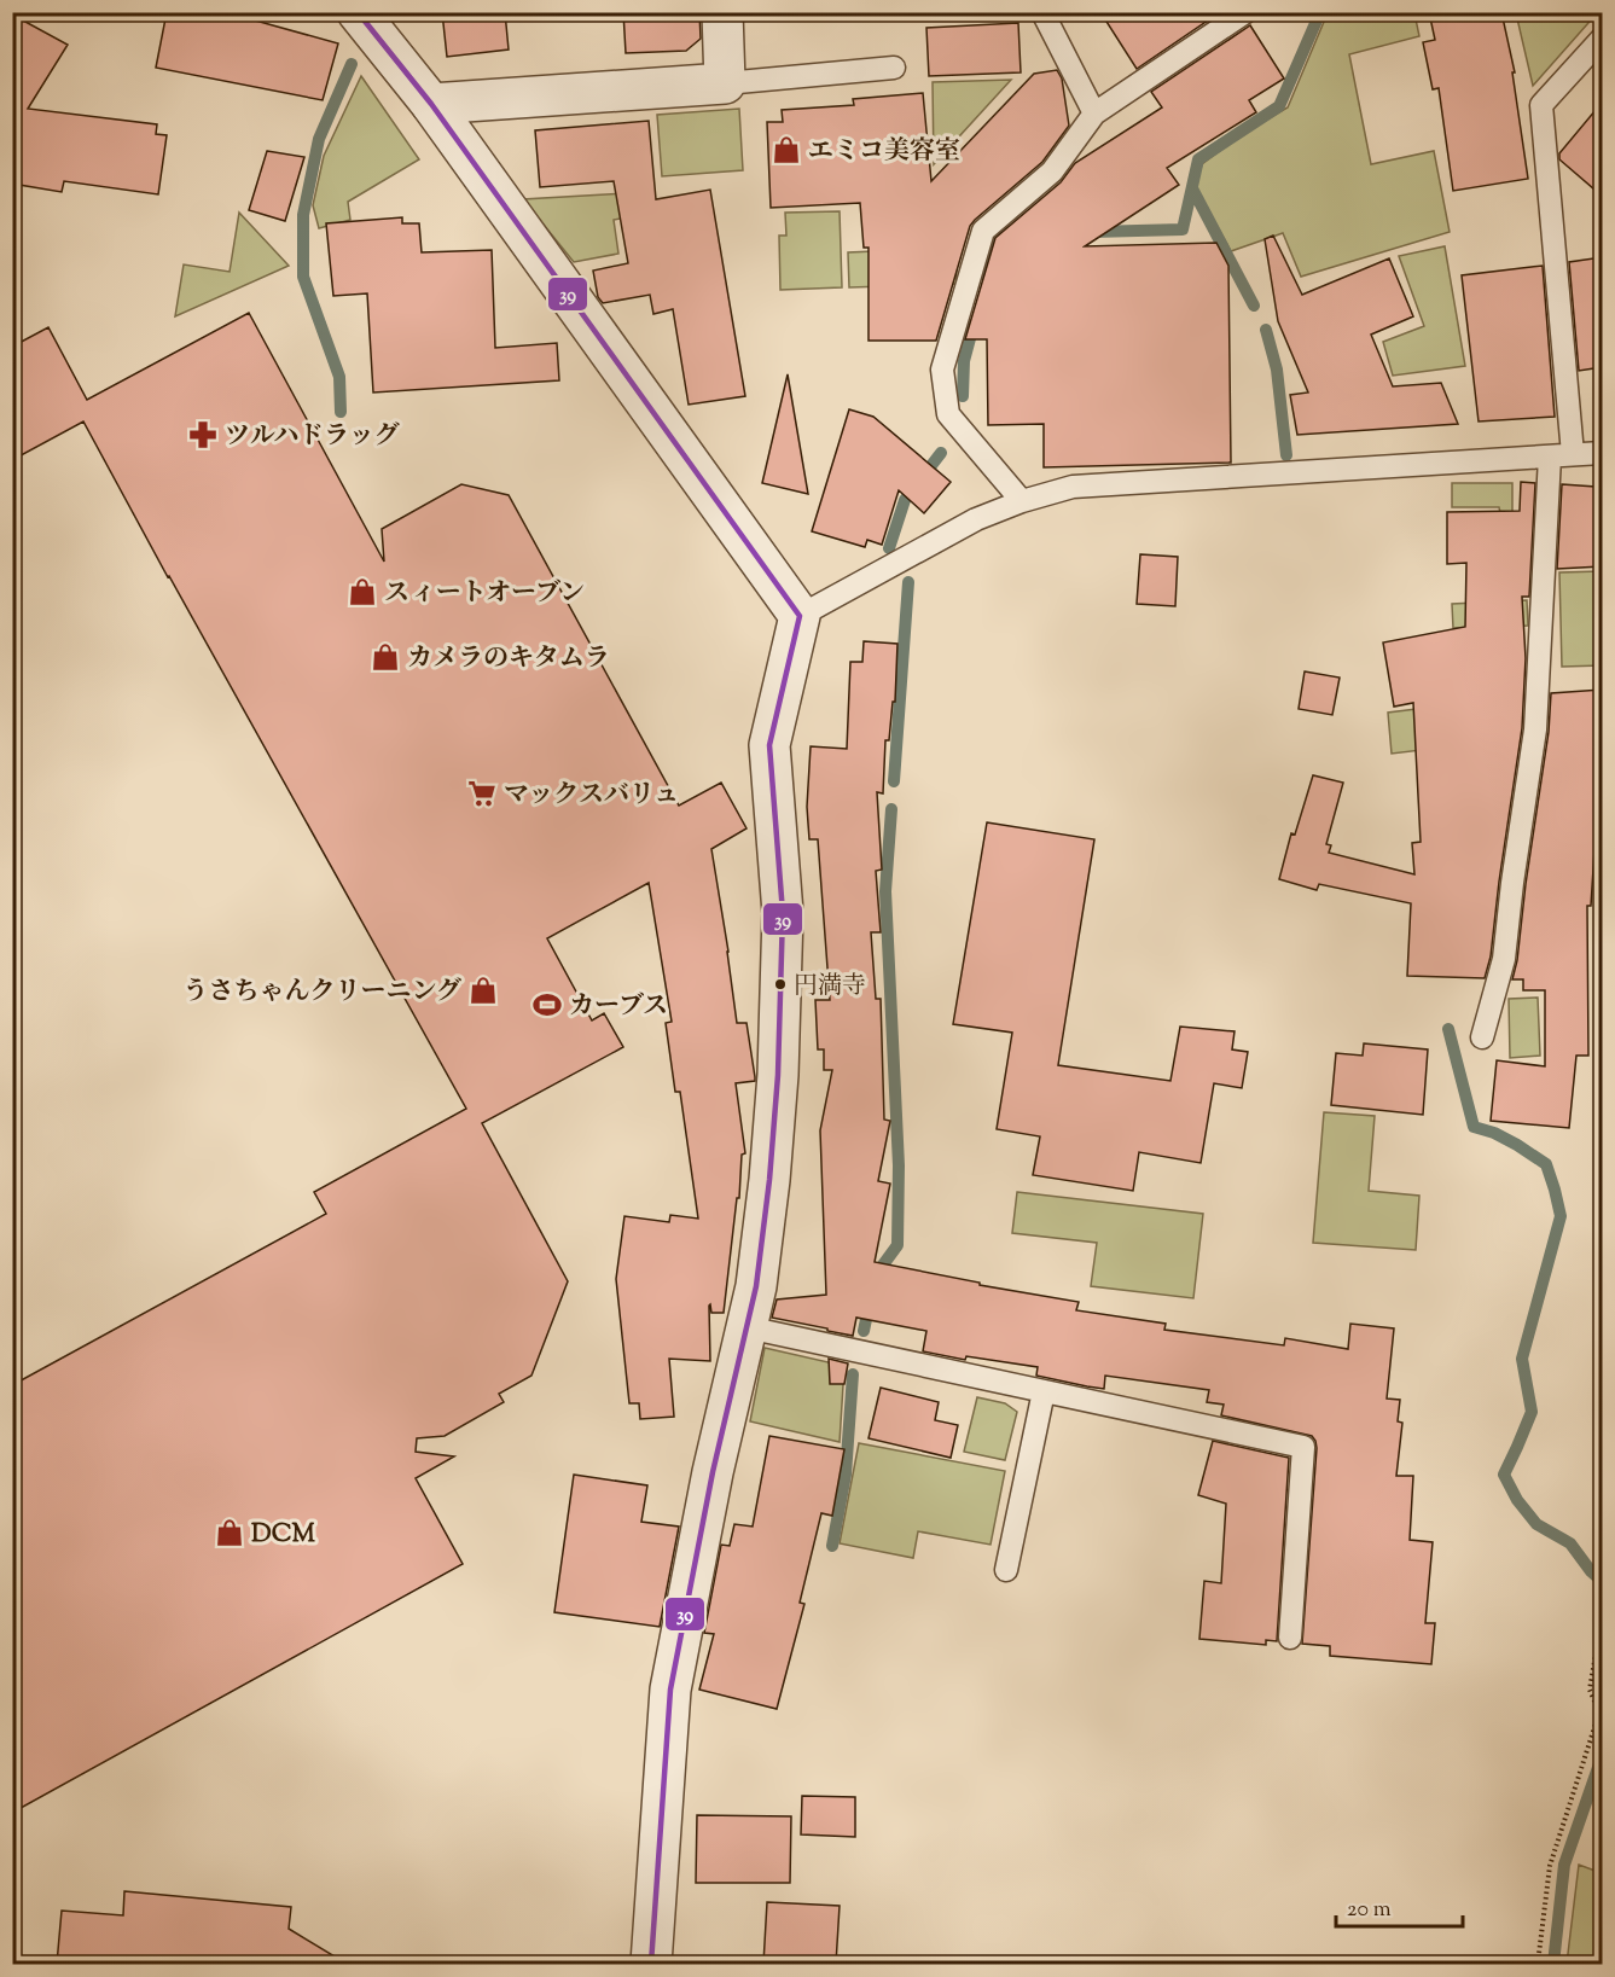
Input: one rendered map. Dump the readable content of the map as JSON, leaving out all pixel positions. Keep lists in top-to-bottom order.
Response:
{
  "places": {
    "shop": [
      "エミコ美容室",
      "スィートオーブン",
      "カメラのキタムラ",
      "うさちゃんクリーニング",
      "DCM"
    ],
    "pharmacy": ["ツルハドラッグ"],
    "supermarket": ["マックスバリュ"],
    "other": ["円満寺"],
    "sports": ["カーブス"]
  },
  "lines": ["transit line 39"],
  "scale_bar": "20 m"
}
